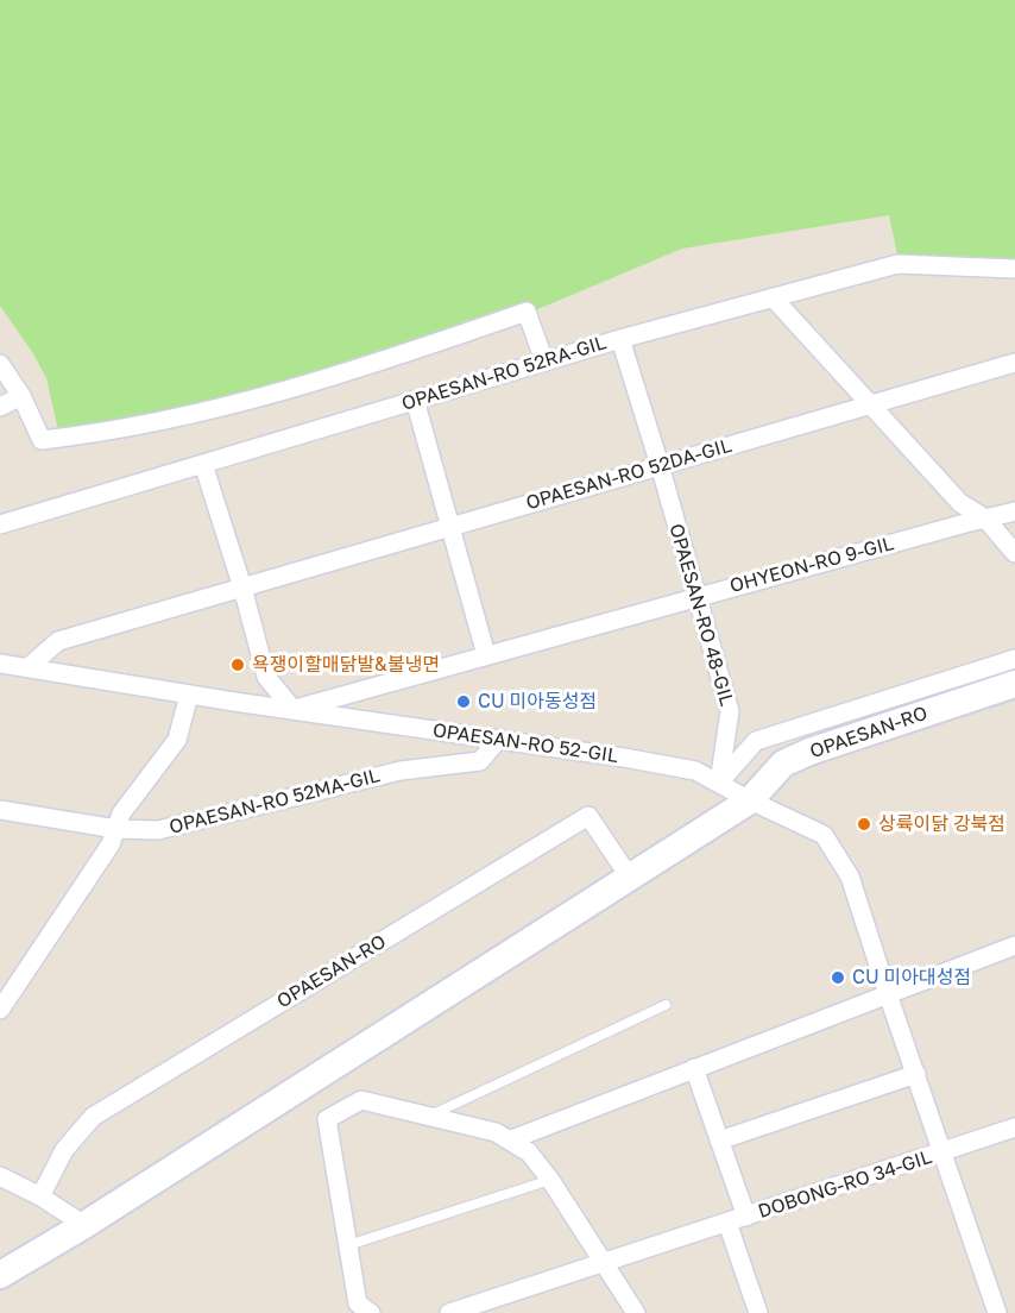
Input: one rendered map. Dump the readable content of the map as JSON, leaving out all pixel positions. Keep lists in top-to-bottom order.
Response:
{
  "streets": {
    "street": [
      "OPAESAN-RO 52RA-GIL",
      "OPAESAN-RO 52DA-GIL",
      "OHYEON-RO 9-GIL",
      "OPAESAN-RO 48-GIL",
      "OPAESAN-RO",
      "OPAESAN-RO 52-GIL",
      "OPAESAN-RO 52MA-GIL",
      "DOBONG-RO 34-GIL"
    ]
  },
  "crossings": [
    ["OPAESAN-RO 52RA-GIL", "OPAESAN-RO 48-GIL"],
    ["OPAESAN-RO 52DA-GIL", "OPAESAN-RO 48-GIL"],
    ["OPAESAN-RO 52DA-GIL", "OPAESAN-RO 52-GIL"],
    ["OHYEON-RO 9-GIL", "OPAESAN-RO 48-GIL"],
    ["OHYEON-RO 9-GIL", "OPAESAN-RO 52-GIL"],
    ["OPAESAN-RO 48-GIL", "OPAESAN-RO 52-GIL"],
    ["OPAESAN-RO", "OPAESAN-RO 52-GIL"],
    ["OPAESAN-RO", "DOBONG-RO 34-GIL"],
    ["OPAESAN-RO 52-GIL", "OPAESAN-RO 52MA-GIL"],
    ["OPAESAN-RO 52-GIL", "DOBONG-RO 34-GIL"]
  ],
  "places": [
    "욕쟁이할매닭발&불냉면",
    "CU 미아동성점",
    "상륙이닭 강북점",
    "CU 미아대성점"
  ]
}
